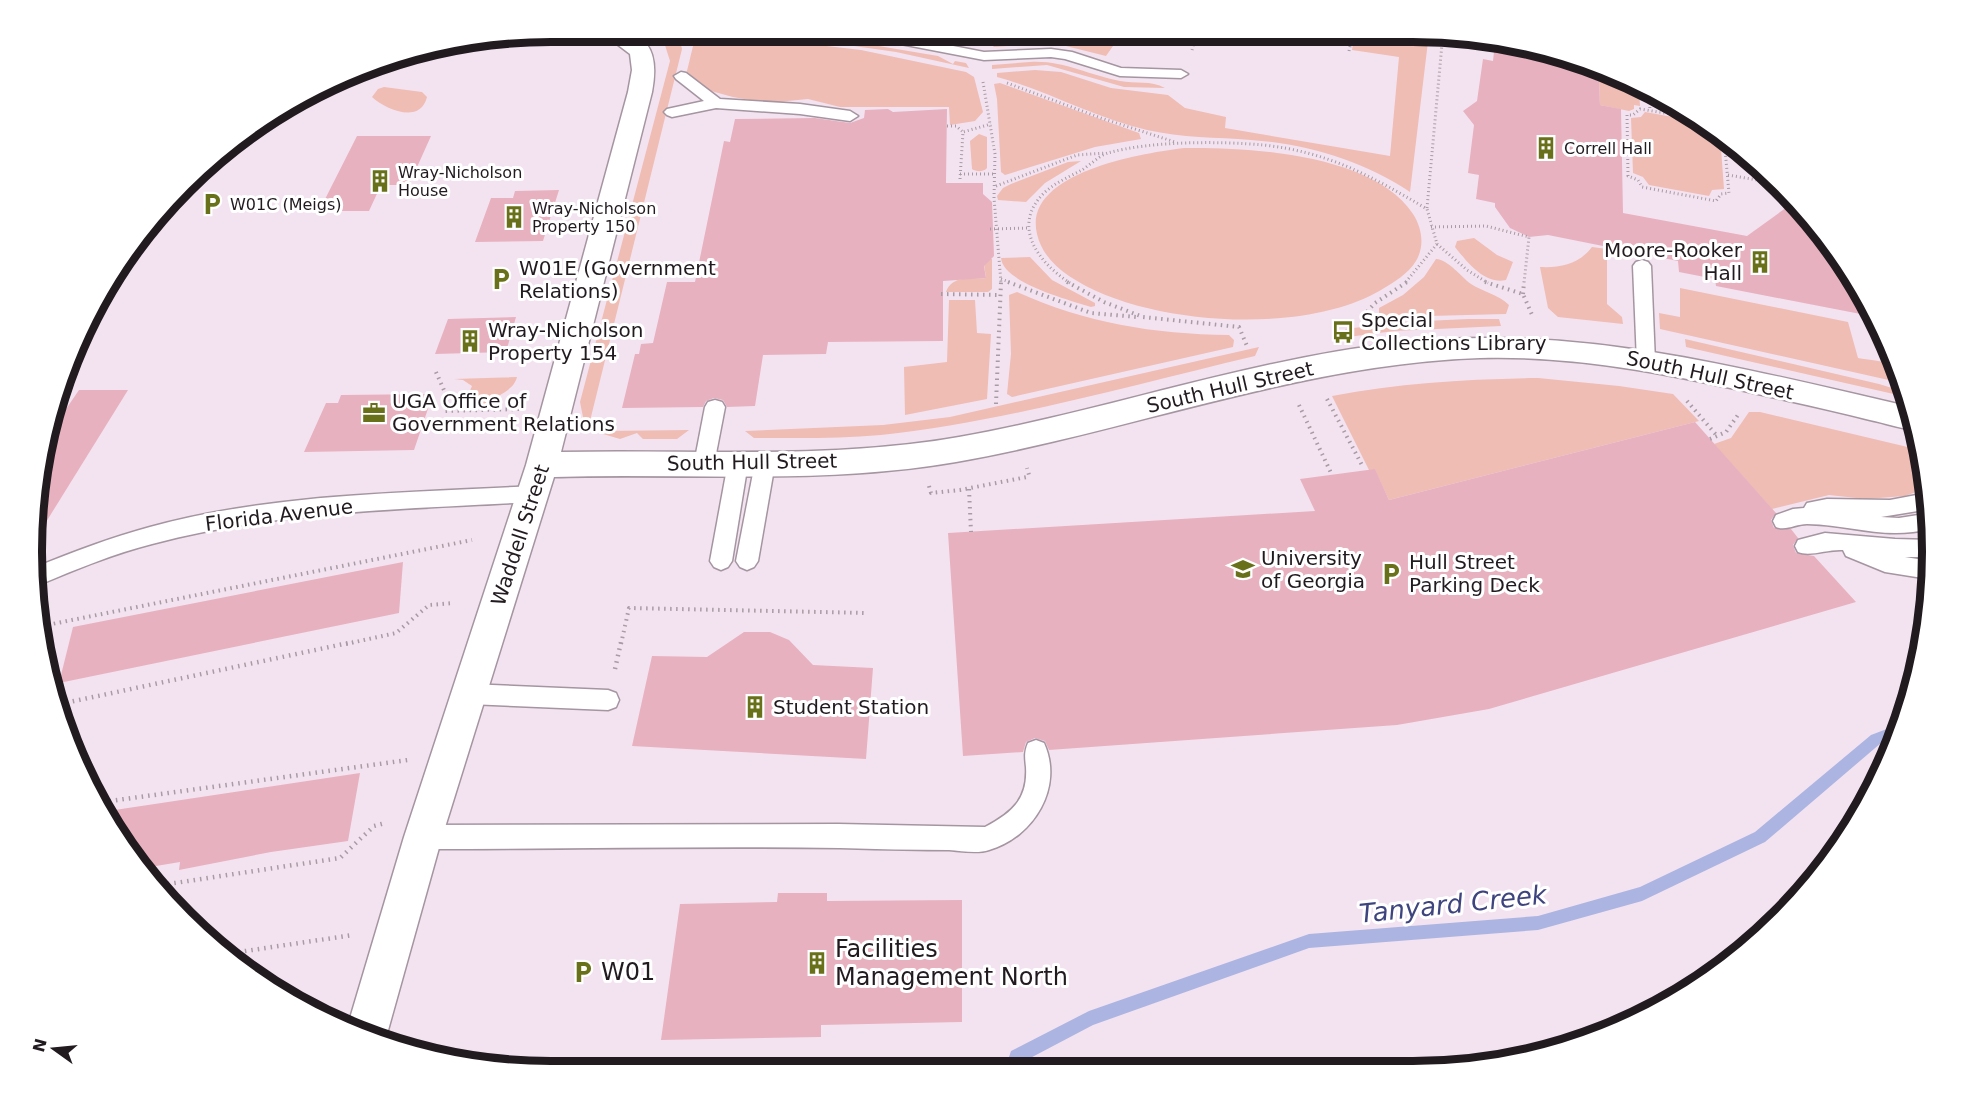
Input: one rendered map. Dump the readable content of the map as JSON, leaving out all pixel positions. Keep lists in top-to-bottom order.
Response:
{
  "streets": {
    "street": ["South Hull Street", "Waddell Street"],
    "lane": ["Florida Avenue"]
  },
  "crossings": [
    ["South Hull Street", "Florida Avenue"],
    ["South Hull Street", "Waddell Street"],
    ["Florida Avenue", "Waddell Street"]
  ],
  "water": ["Tanyard Creek"],
  "places": {
    "building": [
      "Correll Hall",
      "Wray-Nicholson House",
      "Wray-Nicholson Property 150",
      "Moore-Rooker Hall",
      "Wray-Nicholson Property 154",
      "Student Station",
      "Facilities Management North"
    ],
    "parking": [
      "W01C (Meigs)",
      "W01E (Government Relations)",
      "Hull Street Parking Deck",
      "W01"
    ],
    "bus stop": ["Special Collections Library"],
    "office": ["UGA Office of Government Relations"],
    "school or university": ["University of Georgia"]
  },
  "north": "left"
}
